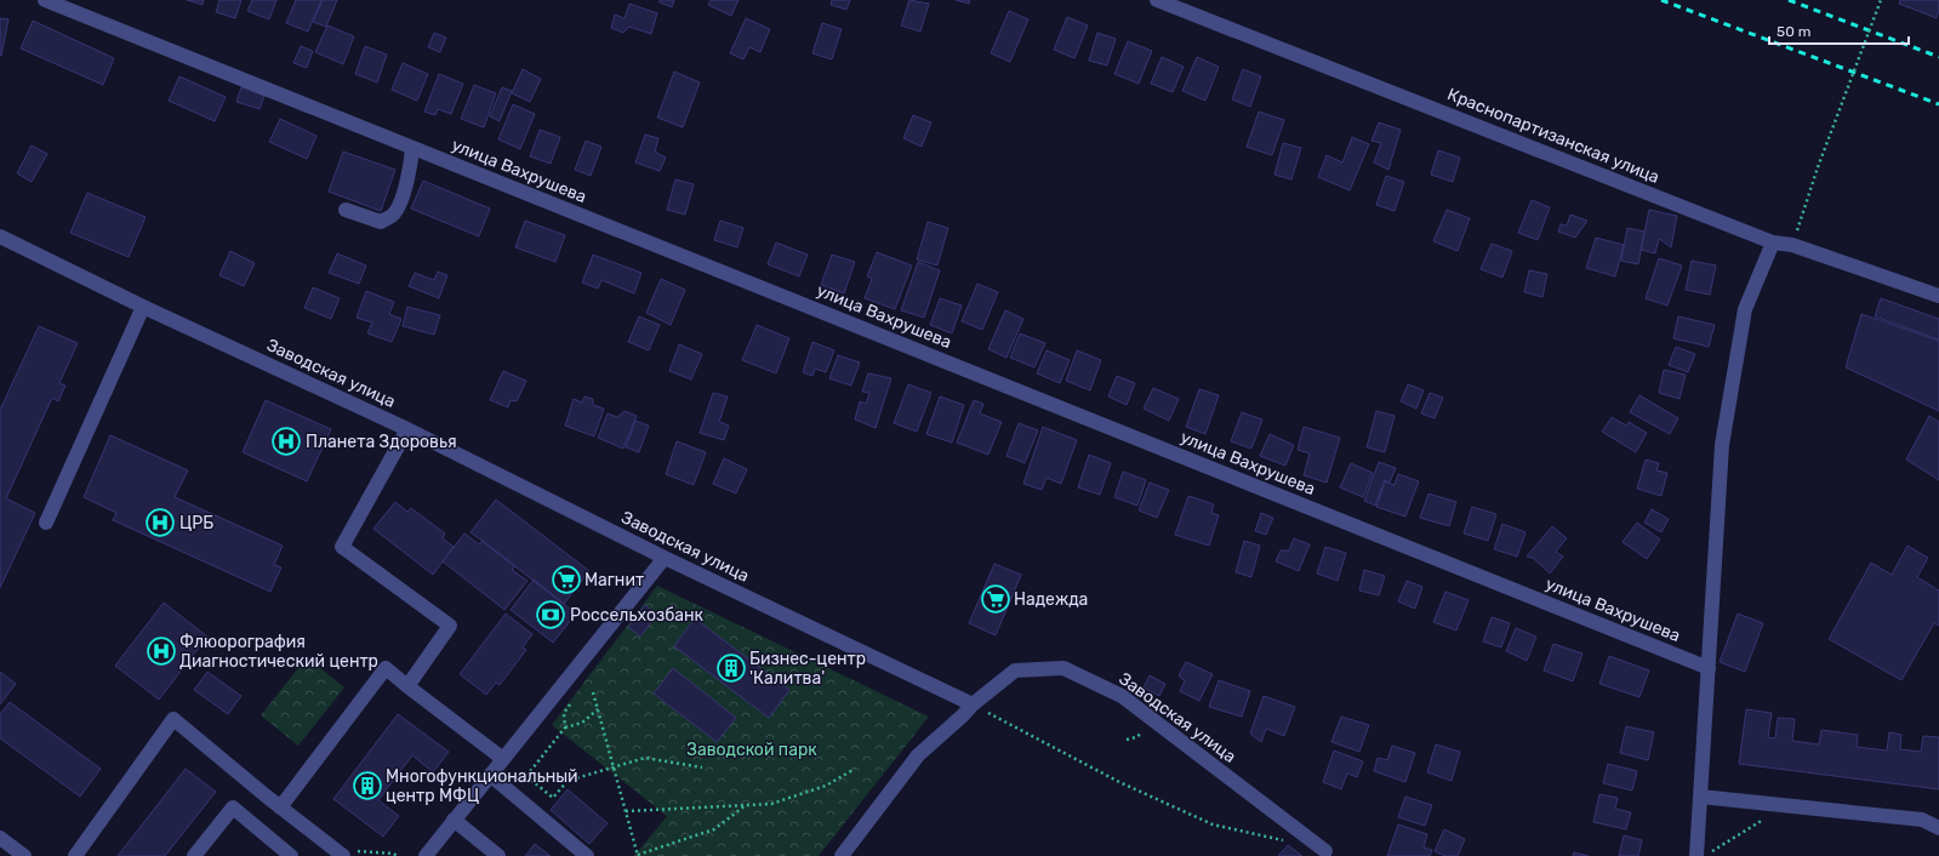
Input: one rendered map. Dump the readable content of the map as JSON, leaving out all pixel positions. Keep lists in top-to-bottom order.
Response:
{
  "streets": {
    "street": ["Краснопартизанская улица", "улица Вахрушева", "Заводская улица"]
  },
  "parks": ["Заводской парк"],
  "places": {
    "hospital": ["Планета Здоровья", "ЦРБ", "Флюорография Диагностический центр"],
    "supermarket": ["Магнит", "Надежда"],
    "bank": ["Россельхозбанк"],
    "building": ["Бизнес-центр 'Калитва'", "Многофункциональный центр МФЦ"]
  },
  "scale_bar": "50 m"
}
